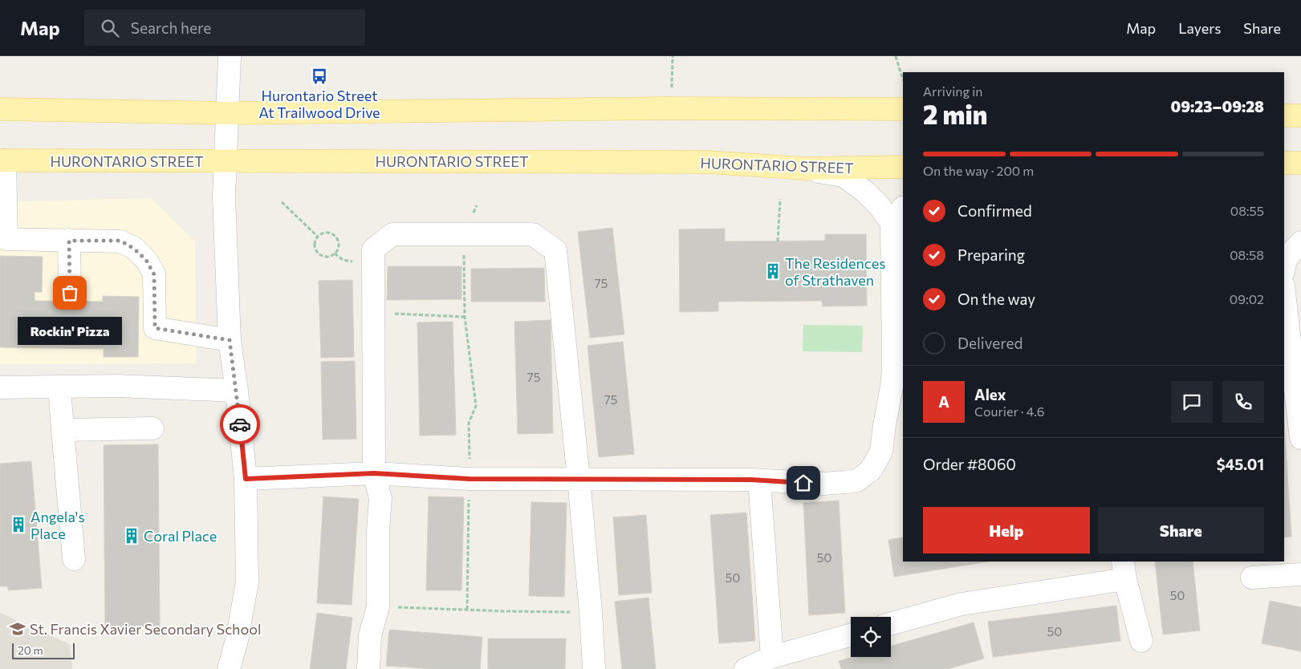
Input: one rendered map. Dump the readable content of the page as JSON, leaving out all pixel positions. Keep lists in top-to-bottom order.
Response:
{
  "streets": {
    "main road": ["HURONTARIO STREET"]
  },
  "places": {
    "bus stop": ["Hurontario Street At Trailwood Drive"],
    "building": ["The Residences of Strathaven", "Angela's Place", "Coral Place"],
    "other": ["Rockin' Pizza"],
    "school or university": ["St. Francis Xavier Secondary School"]
  },
  "house_numbers": [
    "75",
    "75",
    "75",
    "50",
    "50",
    "50",
    "50"
  ],
  "scale_bar": "20 m",
  "page": {
    "header": "Map",
    "search": "Search here",
    "nav": ["Map", "Layers", "Share"],
    "heading": ["2 min", "Arriving in", "09:23–09:28"],
    "panel": [
      "Alex",
      "Courier · 4.6",
      "Order #8060",
      "$45.01"
    ],
    "bar": "On the way · 200 m",
    "list": [
      ["Confirmed", "08:55"],
      ["Preparing", "08:58"],
      ["On the way", "09:02"],
      "Delivered"
    ],
    "bubble": "Rockin' Pizza",
    "round": "A",
    "buttons": ["Help", "Share"],
    "scale": "20 m"
  }
}
